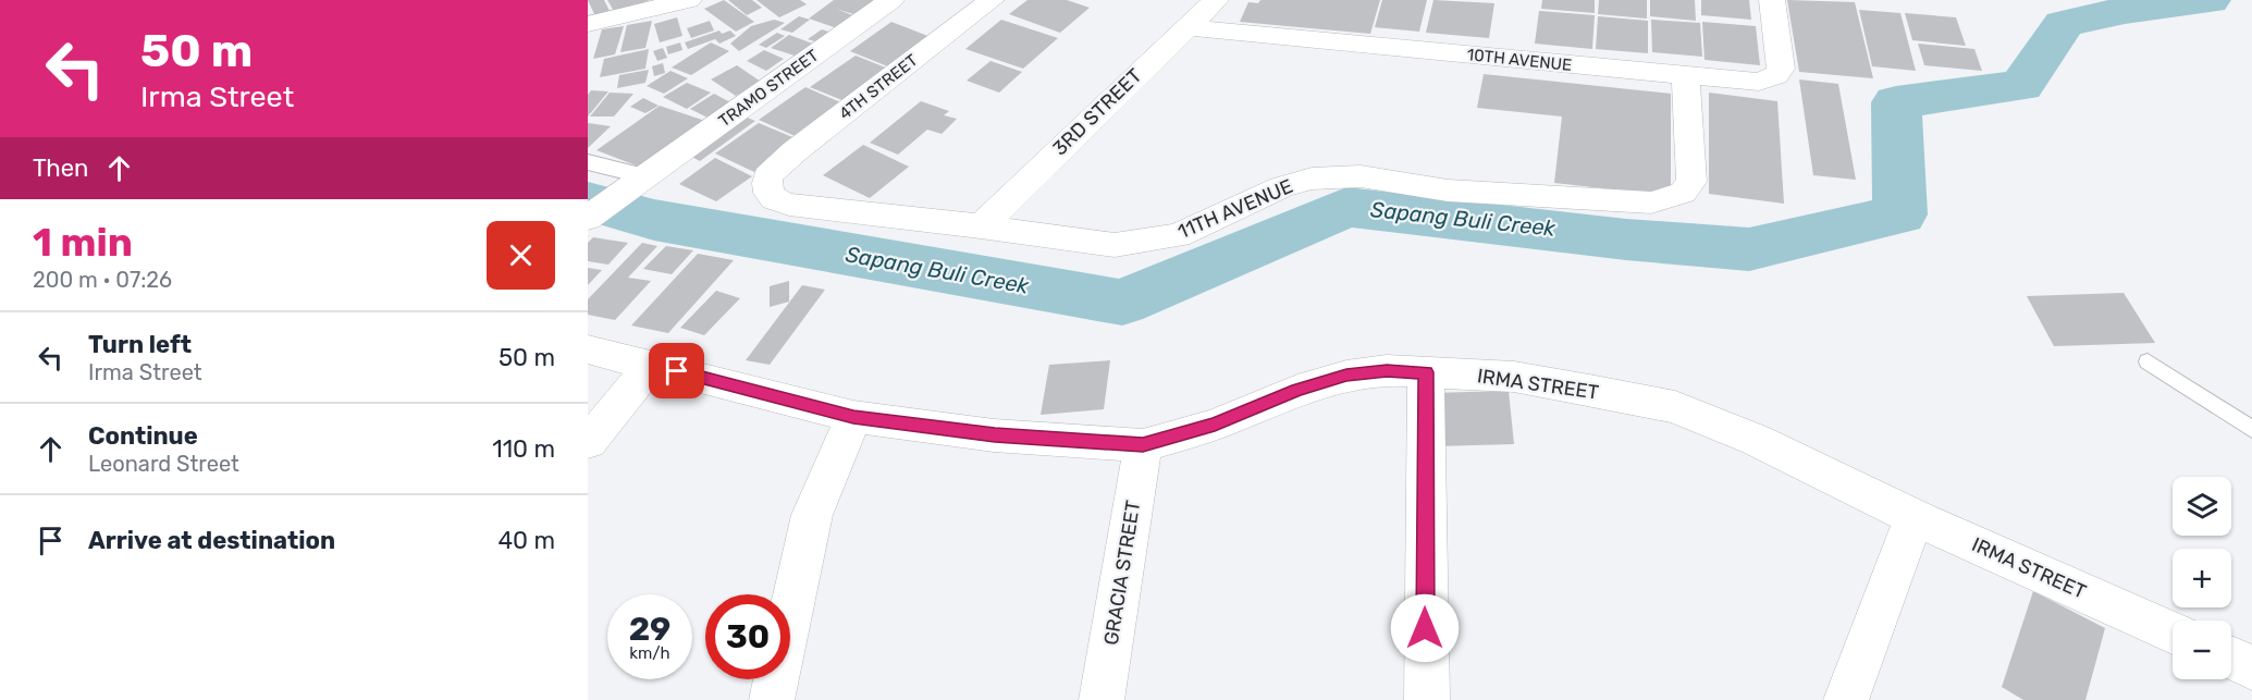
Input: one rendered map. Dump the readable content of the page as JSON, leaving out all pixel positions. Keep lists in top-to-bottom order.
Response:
{
  "streets": {
    "street": [
      "10TH AVENUE",
      "4TH STREET",
      "TRAMO STREET",
      "3RD STREET",
      "11TH AVENUE",
      "IRMA STREET",
      "GRACIA STREET"
    ]
  },
  "crossings": [
    ["10TH AVENUE", "3RD STREET"],
    ["10TH AVENUE", "11TH AVENUE"],
    ["4TH STREET", "11TH AVENUE"],
    ["3RD STREET", "11TH AVENUE"],
    ["IRMA STREET", "GRACIA STREET"]
  ],
  "water": ["Sapang Buli Creek"],
  "page": {
    "turn": ["50 m", "Irma Street"],
    "then": "Then",
    "heading": ["1 min", "200 m · 07:26"],
    "list": [
      {
        "name": "Turn left",
        "note": "Irma Street",
        "value": "50 m"
      },
      {
        "name": "Continue",
        "note": "Leonard Street",
        "value": "110 m"
      },
      {
        "name": "Arrive at destination",
        "value": "40 m"
      }
    ],
    "map_buttons": ["+", "−"],
    "speed": "29 km/h",
    "limit": "30"
  }
}
